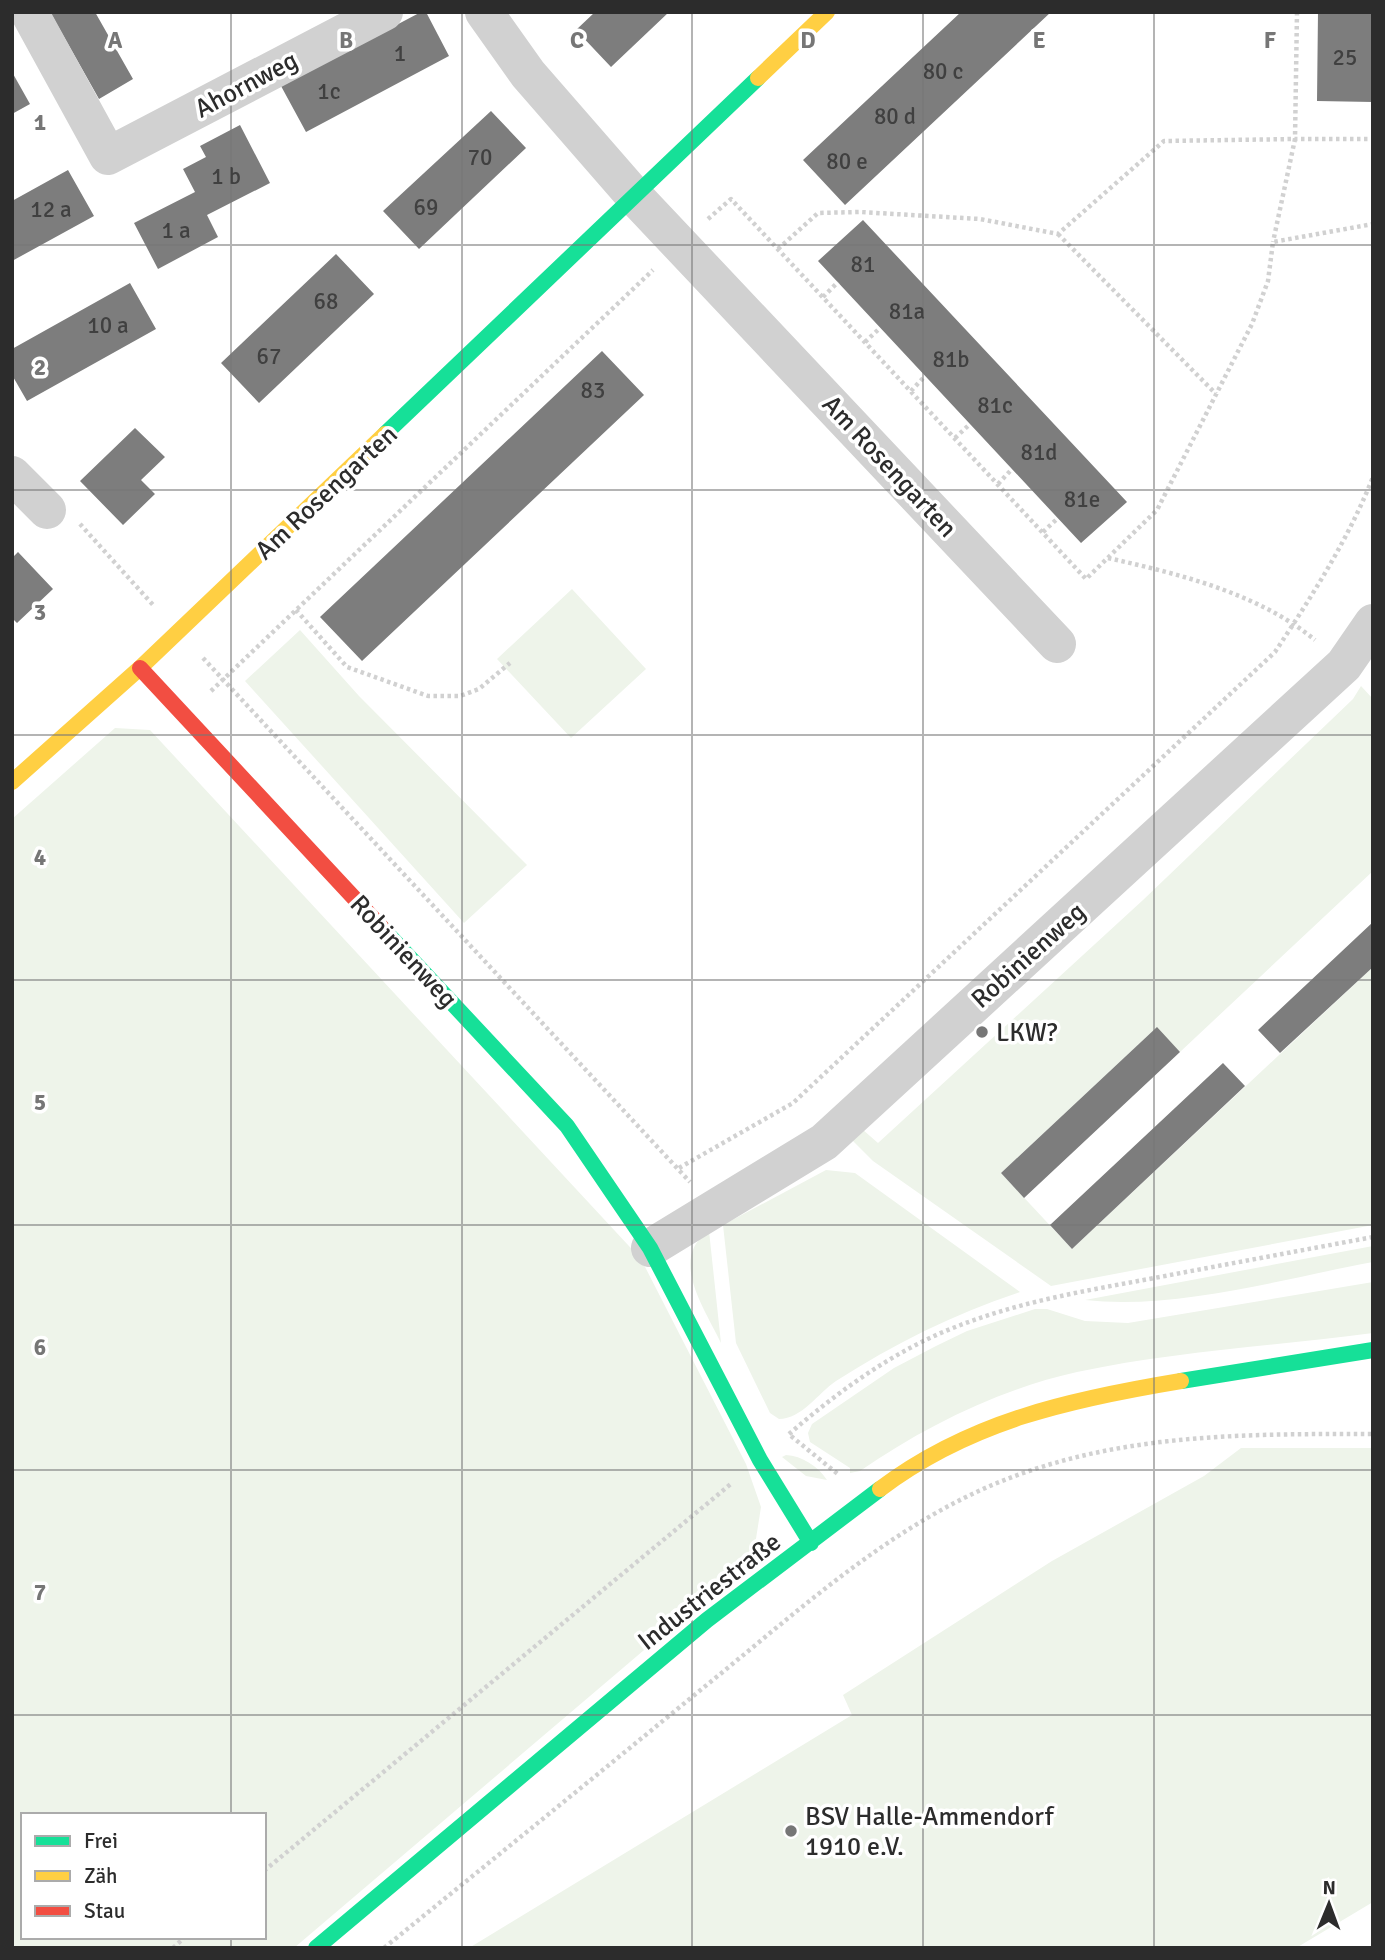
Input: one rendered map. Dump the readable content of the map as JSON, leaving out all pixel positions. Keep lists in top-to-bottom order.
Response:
{
  "streets": {
    "street": [
      "Ahornweg",
      "Am Rosengarten",
      "Robinienweg",
      "Industriestraße"
    ]
  },
  "crossings": [
    ["Am Rosengarten", "Robinienweg"],
    ["Robinienweg", "Industriestraße"]
  ],
  "places": ["LKW?", "BSV Halle-Ammendorf 1910 e.V."],
  "house_numbers": [
    "1",
    "25",
    "80 c",
    "1c",
    "80 d",
    "70",
    "80 e",
    "1 b",
    "69",
    "12 a",
    "1 a",
    "81",
    "68",
    "81a",
    "10 a",
    "67",
    "81b",
    "83",
    "81c",
    "81d",
    "81e"
  ],
  "legend": ["Frei", "Zäh", "Stau"],
  "north": "top",
  "grid": {
    "columns": [
      "A",
      "B",
      "C",
      "D",
      "E",
      "F"
    ],
    "rows": [
      "1",
      "2",
      "3",
      "4",
      "5",
      "6",
      "7"
    ]
  }
}
